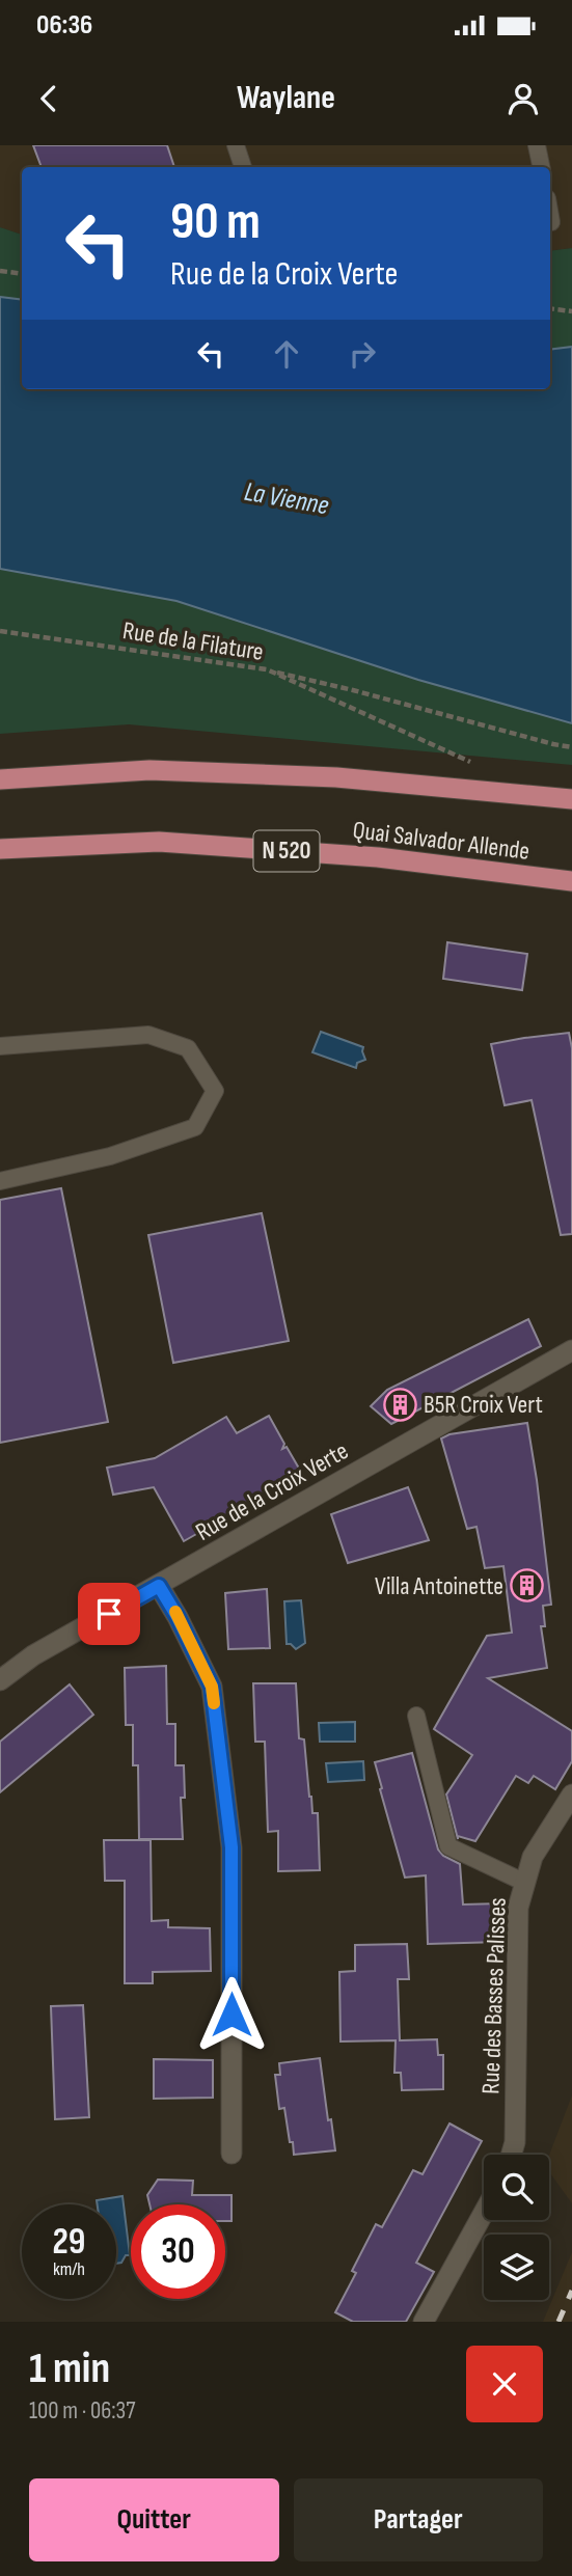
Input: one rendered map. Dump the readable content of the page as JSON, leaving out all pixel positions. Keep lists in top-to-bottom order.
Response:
{
  "streets": {
    "main road": ["Quai Salvador Allende", "N 520"],
    "street": ["Rue de la Croix Verte", "Rue des Basses Palisses"],
    "path": ["Rue de la Filature"]
  },
  "water": ["La Vienne"],
  "places": {
    "building": ["B5R Croix Vert", "Villa Antoinette"]
  },
  "page": {
    "status": "06:36",
    "header": "Waylane",
    "turn": ["90 m", "Rue de la Croix Verte"],
    "speed": "29 km/h",
    "limit": "30",
    "heading": ["1 min", "100 m · 06:37"],
    "buttons": ["Quitter", "Partager"]
  }
}
